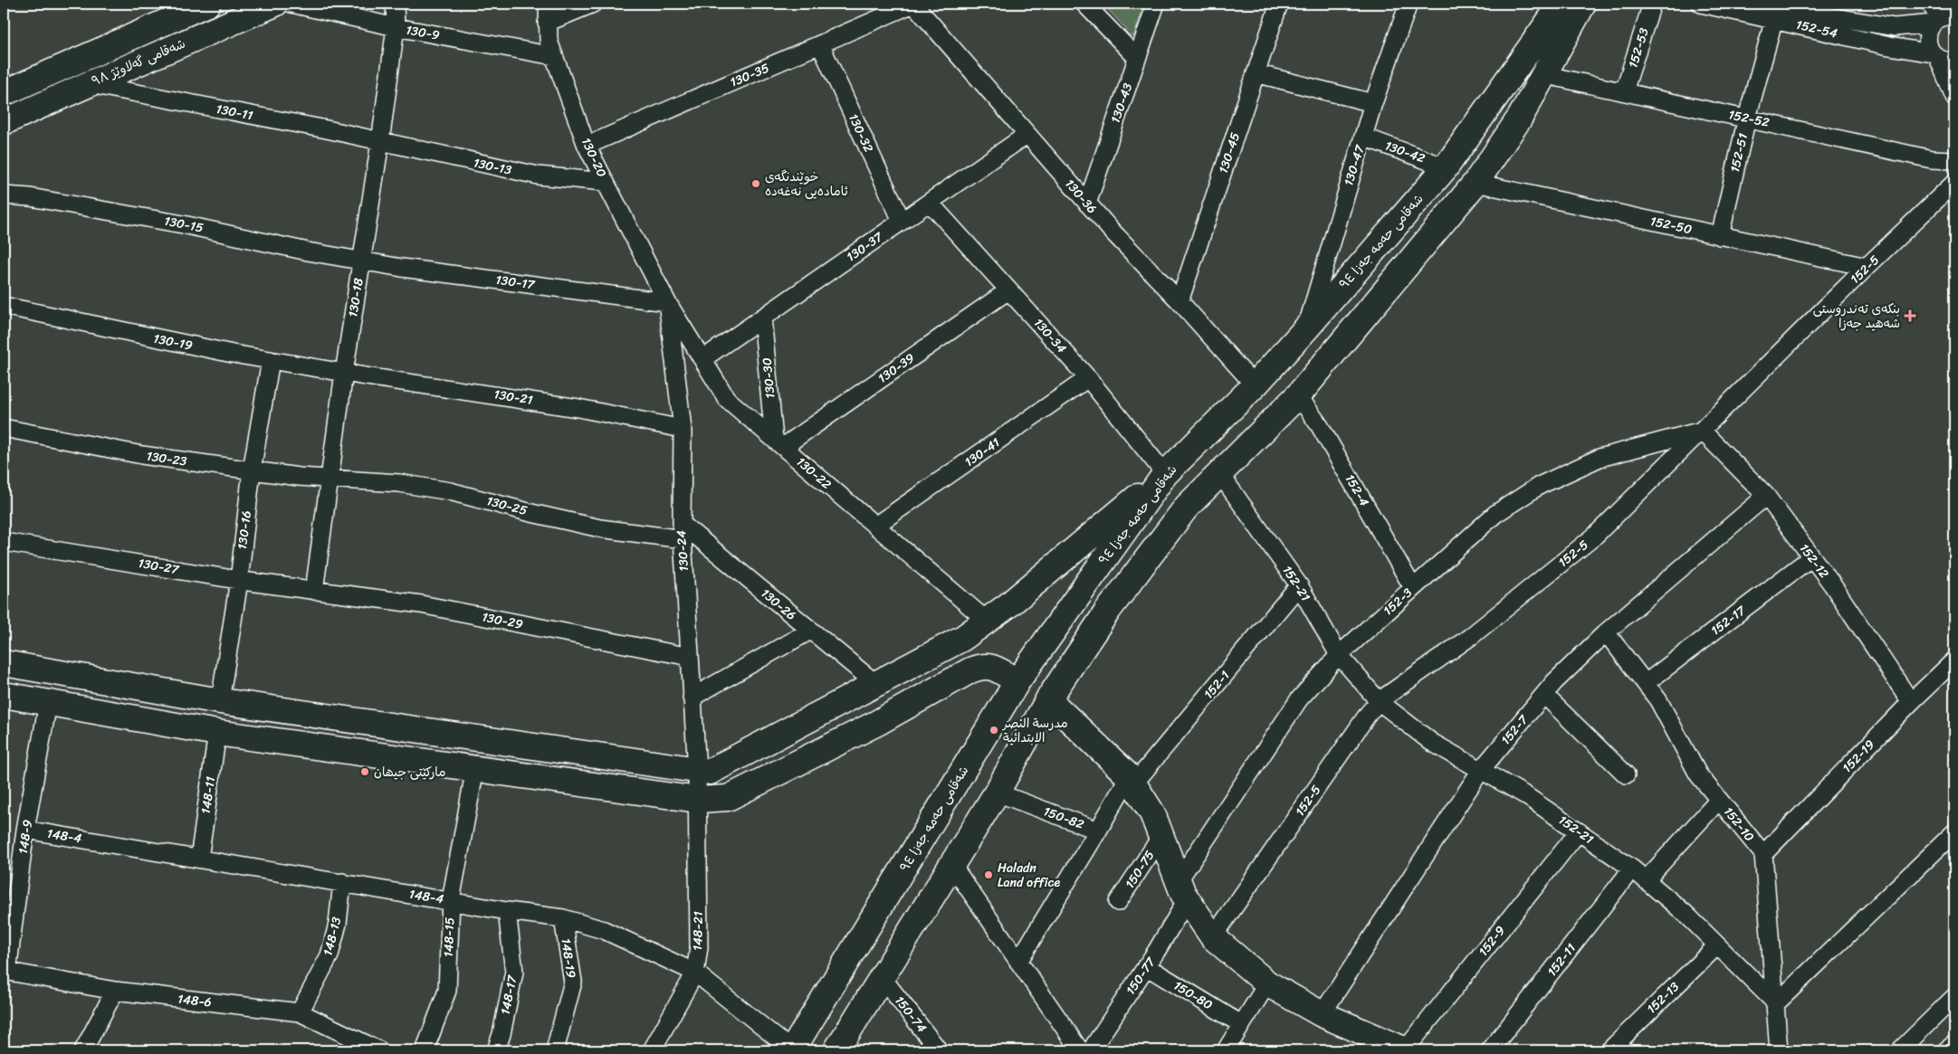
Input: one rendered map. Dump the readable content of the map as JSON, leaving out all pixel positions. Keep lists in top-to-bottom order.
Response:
{
  "streets": {
    "main road": ["شەقامی گەلاوێژ ٩٨", "شەقامی حەمە جەزا ٩٤"],
    "street": [
      "152-54",
      "130-9",
      "152-53",
      "130-35",
      "130-43",
      "130-11",
      "152-52",
      "130-32",
      "130-42",
      "130-45",
      "152-51",
      "130-20",
      "130-47",
      "130-13",
      "130-36",
      "130-15",
      "152-50",
      "130-37",
      "152-5",
      "130-17",
      "130-18",
      "130-34",
      "130-19",
      "130-39",
      "130-30",
      "130-21",
      "130-41",
      "130-23",
      "130-22",
      "152-4",
      "130-25",
      "130-16",
      "130-24",
      "152-12",
      "130-27",
      "152-21",
      "152-3",
      "130-26",
      "130-29",
      "152-17",
      "152-1",
      "152-7",
      "152-19",
      "148-11",
      "150-82",
      "152-10",
      "148-4",
      "148-9",
      "150-75",
      "148-21",
      "148-13",
      "148-15",
      "152-9",
      "148-19",
      "152-11",
      "150-77",
      "148-17",
      "150-80",
      "152-13",
      "148-6",
      "150-74"
    ]
  },
  "crossings": [
    ["152-54", "152-51"],
    ["130-9", "130-20"],
    ["130-9", "130-18"],
    ["152-53", "152-52"],
    ["شەقامی گەلاوێژ ٩٨", "130-11"],
    ["130-35", "130-32"],
    ["130-35", "130-20"],
    ["130-35", "130-36"],
    ["130-43", "130-36"],
    ["130-11", "130-13"],
    ["130-11", "130-18"],
    ["152-52", "152-51"],
    ["130-32", "130-37"],
    ["130-42", "130-47"],
    ["130-42", "شەقامی حەمە جەزا ٩٤"],
    ["130-45", "130-36"],
    ["152-51", "152-50"],
    ["130-20", "130-13"],
    ["130-20", "130-17"],
    ["130-20", "130-22"],
    ["130-20", "130-24"],
    ["130-47", "شەقامی حەمە جەزا ٩٤"],
    ["130-13", "130-18"],
    ["130-36", "شەقامی حەمە جەزا ٩٤"],
    ["130-36", "130-37"],
    ["130-15", "130-17"],
    ["130-15", "130-18"],
    ["152-50", "152-5"],
    ["شەقامی حەمە جەزا ٩٤", "130-34"],
    ["شەقامی حەمە جەزا ٩٤", "148-4"],
    ["130-37", "130-34"],
    ["130-37", "130-30"],
    ["130-37", "130-22"],
    ["152-5", "152-12"],
    ["152-5", "152-21"],
    ["152-5", "152-3"],
    ["130-17", "130-18"],
    ["130-17", "130-22"],
    ["130-17", "130-24"],
    ["130-18", "130-19"],
    ["130-18", "130-21"],
    ["130-18", "130-23"],
    ["130-18", "130-25"],
    ["130-18", "130-27"],
    ["130-18", "130-29"],
    ["130-34", "130-39"],
    ["130-34", "130-41"],
    ["130-19", "130-21"],
    ["130-19", "130-16"],
    ["130-39", "130-30"],
    ["130-39", "130-22"],
    ["130-30", "130-22"],
    ["130-21", "130-24"],
    ["130-41", "130-22"],
    ["130-23", "130-25"],
    ["130-23", "130-16"],
    ["130-22", "130-24"],
    ["152-4", "152-3"],
    ["130-25", "130-24"],
    ["130-25", "130-26"],
    ["130-16", "130-27"],
    ["130-24", "130-26"],
    ["130-24", "130-29"],
    ["130-24", "148-21"],
    ["152-12", "152-3"],
    ["152-12", "152-17"],
    ["152-12", "152-7"],
    ["152-12", "152-19"],
    ["130-27", "130-29"],
    ["152-21", "152-3"],
    ["152-21", "152-1"],
    ["152-21", "152-7"],
    ["152-21", "152-9"],
    ["152-21", "152-11"],
    ["152-21", "152-13"],
    ["152-3", "150-77"],
    ["152-17", "152-10"],
    ["152-1", "150-82"],
    ["152-7", "152-10"],
    ["152-19", "152-10"],
    ["148-11", "148-4"],
    ["148-4", "148-9"],
    ["148-4", "148-21"],
    ["148-4", "148-13"],
    ["148-4", "148-15"],
    ["148-4", "148-19"],
    ["148-4", "148-17"],
    ["148-9", "148-6"],
    ["148-13", "148-6"],
    ["150-77", "150-80"]
  ],
  "places": {
    "other": [
      "خوێندنگەی ئامادەیی نەغەدە",
      "مدرسة النصر الابتدائية",
      "ماركێتی جیھان",
      "Haladn Land office"
    ],
    "health": ["بنکەی تەندروستی شەهید جەزا"]
  }
}
